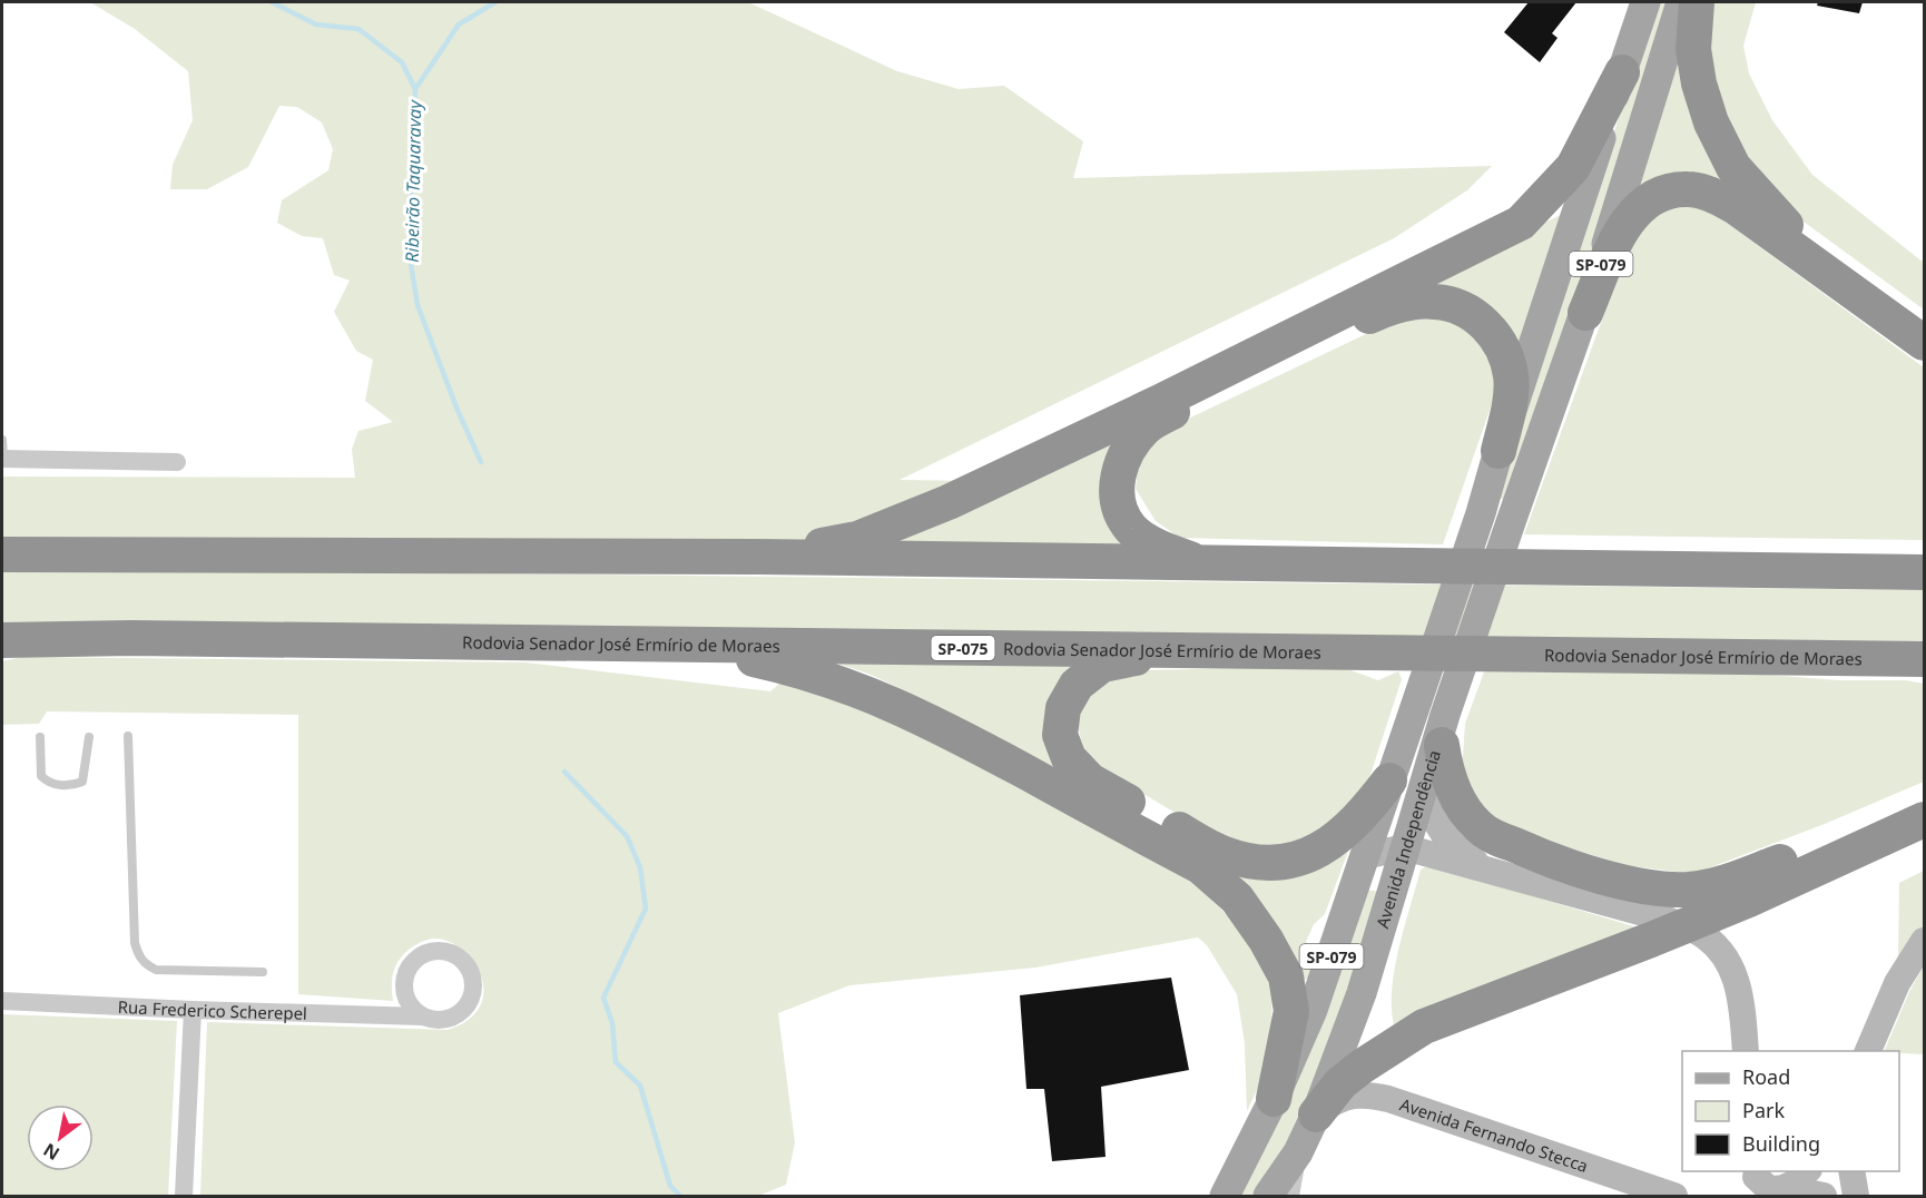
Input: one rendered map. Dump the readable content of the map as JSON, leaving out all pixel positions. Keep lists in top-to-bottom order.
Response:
{
  "streets": {
    "highway": ["Rodovia Senador José Ermírio de Moraes", "SP-075"],
    "main road": ["SP-079", "Avenida Independência", "Avenida Fernando Stecca"],
    "street": ["Rua Frederico Scherepel"]
  },
  "crossings": [
    ["SP-079", "Avenida Independência"],
    ["Avenida Independência", "Avenida Fernando Stecca"]
  ],
  "water": ["Ribeirão Taquaravay"],
  "legend": ["Road", "Park", "Building"],
  "north": "bottom left"
}
